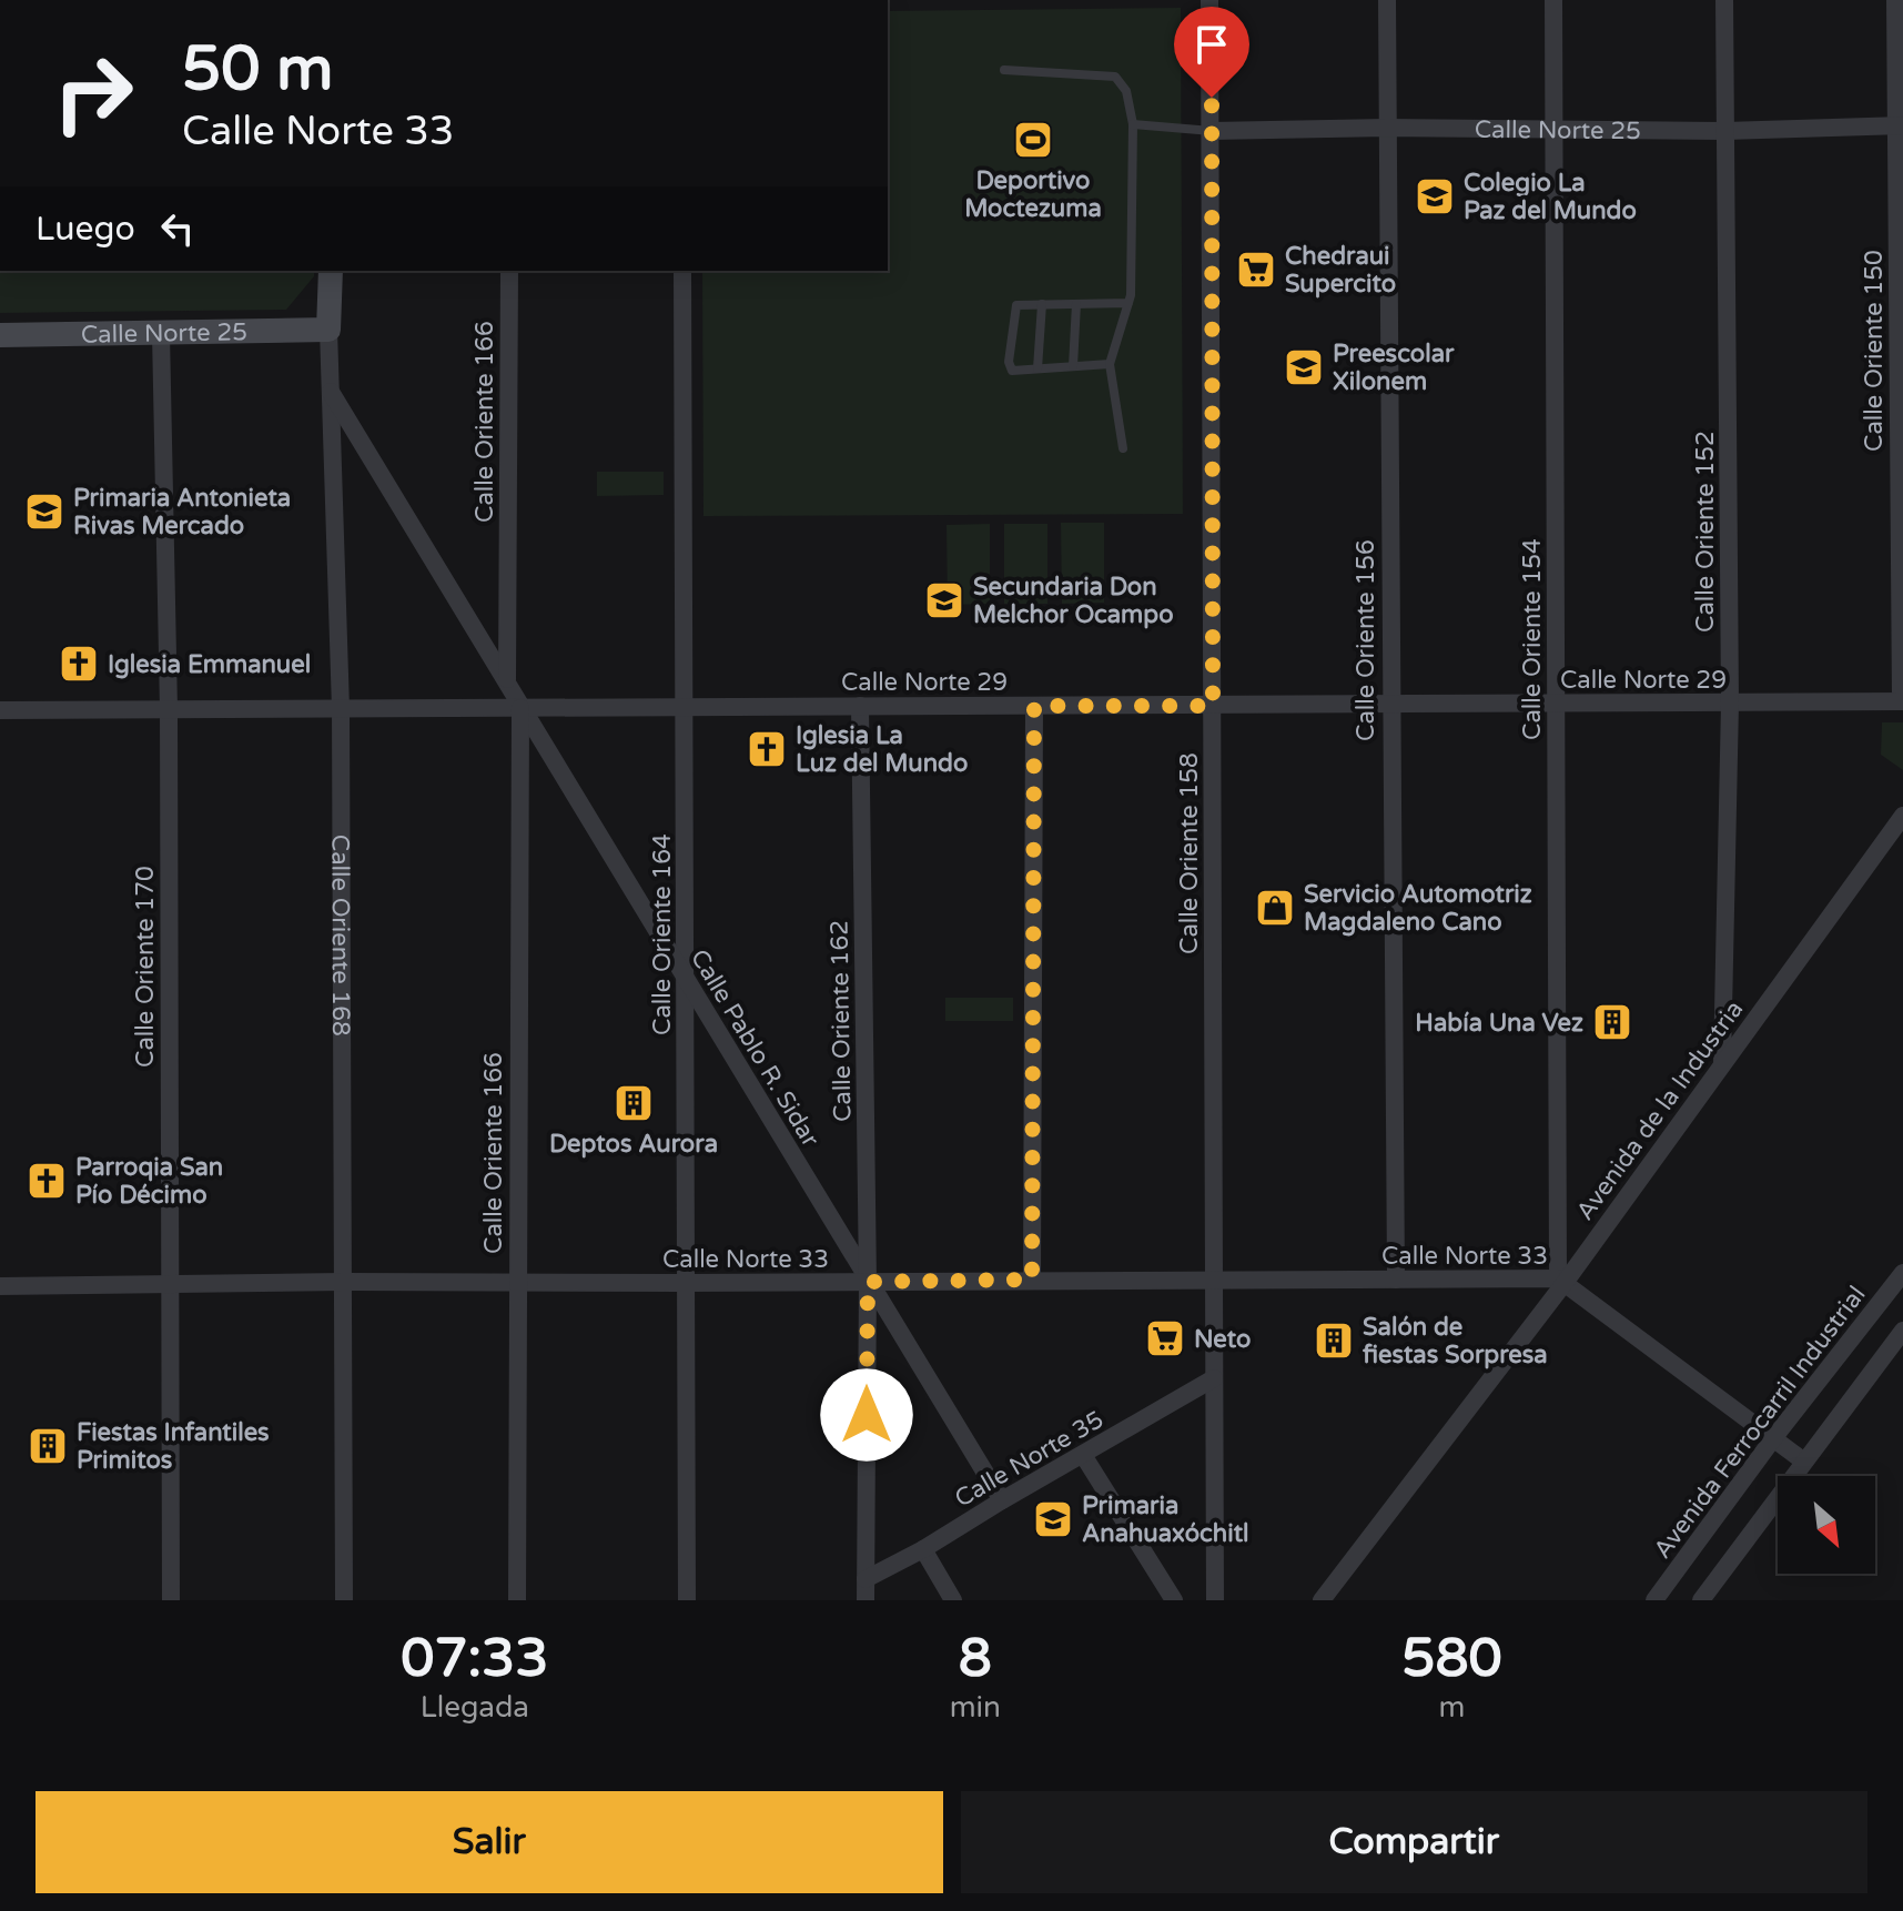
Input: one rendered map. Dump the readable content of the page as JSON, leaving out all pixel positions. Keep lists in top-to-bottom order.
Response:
{
  "streets": {
    "street": [
      "Calle Norte 25",
      "Calle Oriente 150",
      "Calle Oriente 166",
      "Calle Oriente 152",
      "Calle Oriente 154",
      "Calle Oriente 156",
      "Calle Norte 29",
      "Calle Oriente 158",
      "Calle Oriente 168",
      "Calle Oriente 164",
      "Calle Oriente 170",
      "Calle Oriente 162",
      "Calle Pablo R. Sidar",
      "Avenida de la Industria",
      "Calle Norte 33",
      "Avenida Ferrocarril Industrial",
      "Calle Norte 35"
    ]
  },
  "crossings": [
    ["Calle Norte 25", "Calle Oriente 150"],
    ["Calle Norte 25", "Calle Oriente 152"],
    ["Calle Norte 25", "Calle Oriente 154"],
    ["Calle Norte 25", "Calle Oriente 156"],
    ["Calle Norte 25", "Calle Oriente 158"],
    ["Calle Norte 25", "Calle Oriente 168"],
    ["Calle Norte 25", "Calle Oriente 170"],
    ["Calle Oriente 150", "Calle Norte 29"],
    ["Calle Oriente 166", "Calle Norte 29"],
    ["Calle Oriente 166", "Calle Pablo R. Sidar"],
    ["Calle Oriente 166", "Calle Norte 33"],
    ["Calle Oriente 152", "Calle Norte 29"],
    ["Calle Oriente 152", "Avenida de la Industria"],
    ["Calle Oriente 154", "Calle Norte 29"],
    ["Calle Oriente 154", "Avenida de la Industria"],
    ["Calle Oriente 154", "Calle Norte 33"],
    ["Calle Oriente 156", "Calle Norte 29"],
    ["Calle Oriente 156", "Calle Norte 33"],
    ["Calle Norte 29", "Calle Oriente 158"],
    ["Calle Norte 29", "Calle Oriente 168"],
    ["Calle Norte 29", "Calle Oriente 164"],
    ["Calle Norte 29", "Calle Oriente 170"],
    ["Calle Norte 29", "Calle Oriente 162"],
    ["Calle Norte 29", "Calle Pablo R. Sidar"],
    ["Calle Oriente 158", "Calle Norte 33"],
    ["Calle Oriente 158", "Calle Norte 35"],
    ["Calle Oriente 168", "Calle Pablo R. Sidar"],
    ["Calle Oriente 168", "Calle Norte 33"],
    ["Calle Oriente 164", "Calle Pablo R. Sidar"],
    ["Calle Oriente 164", "Calle Norte 33"],
    ["Calle Oriente 170", "Calle Norte 33"],
    ["Calle Oriente 162", "Calle Pablo R. Sidar"],
    ["Calle Oriente 162", "Calle Norte 33"],
    ["Calle Oriente 162", "Calle Norte 35"],
    ["Calle Pablo R. Sidar", "Calle Norte 33"],
    ["Calle Pablo R. Sidar", "Calle Norte 35"],
    ["Avenida de la Industria", "Calle Norte 33"],
    ["Calle Norte 33", "Avenida Ferrocarril Industrial"]
  ],
  "places": {
    "sports": ["Deportivo Moctezuma"],
    "school or university": [
      "Colegio La Paz del Mundo",
      "Preescolar Xilonem",
      "Primaria Antonieta Rivas Mercado",
      "Secundaria Don Melchor Ocampo",
      "Primaria Anahuaxóchitl"
    ],
    "supermarket": ["Chedraui Supercito", "Neto"],
    "church": ["Iglesia Emmanuel", "Iglesia La Luz del Mundo", "Parroqia San Pío Décimo"],
    "shop": ["Servicio Automotriz Magdaleno Cano"],
    "building": [
      "Había Una Vez",
      "Deptos Aurora",
      "Salón de fiestas Sorpresa",
      "Fiestas Infantiles Primitos"
    ]
  },
  "north": "bottom right",
  "page": {
    "turn": ["50 m", "Calle Norte 33"],
    "then": "Luego",
    "eta": [
      "07:33",
      "Llegada",
      "8",
      "min",
      "580",
      "m"
    ],
    "buttons": ["Salir", "Compartir"]
  }
}
